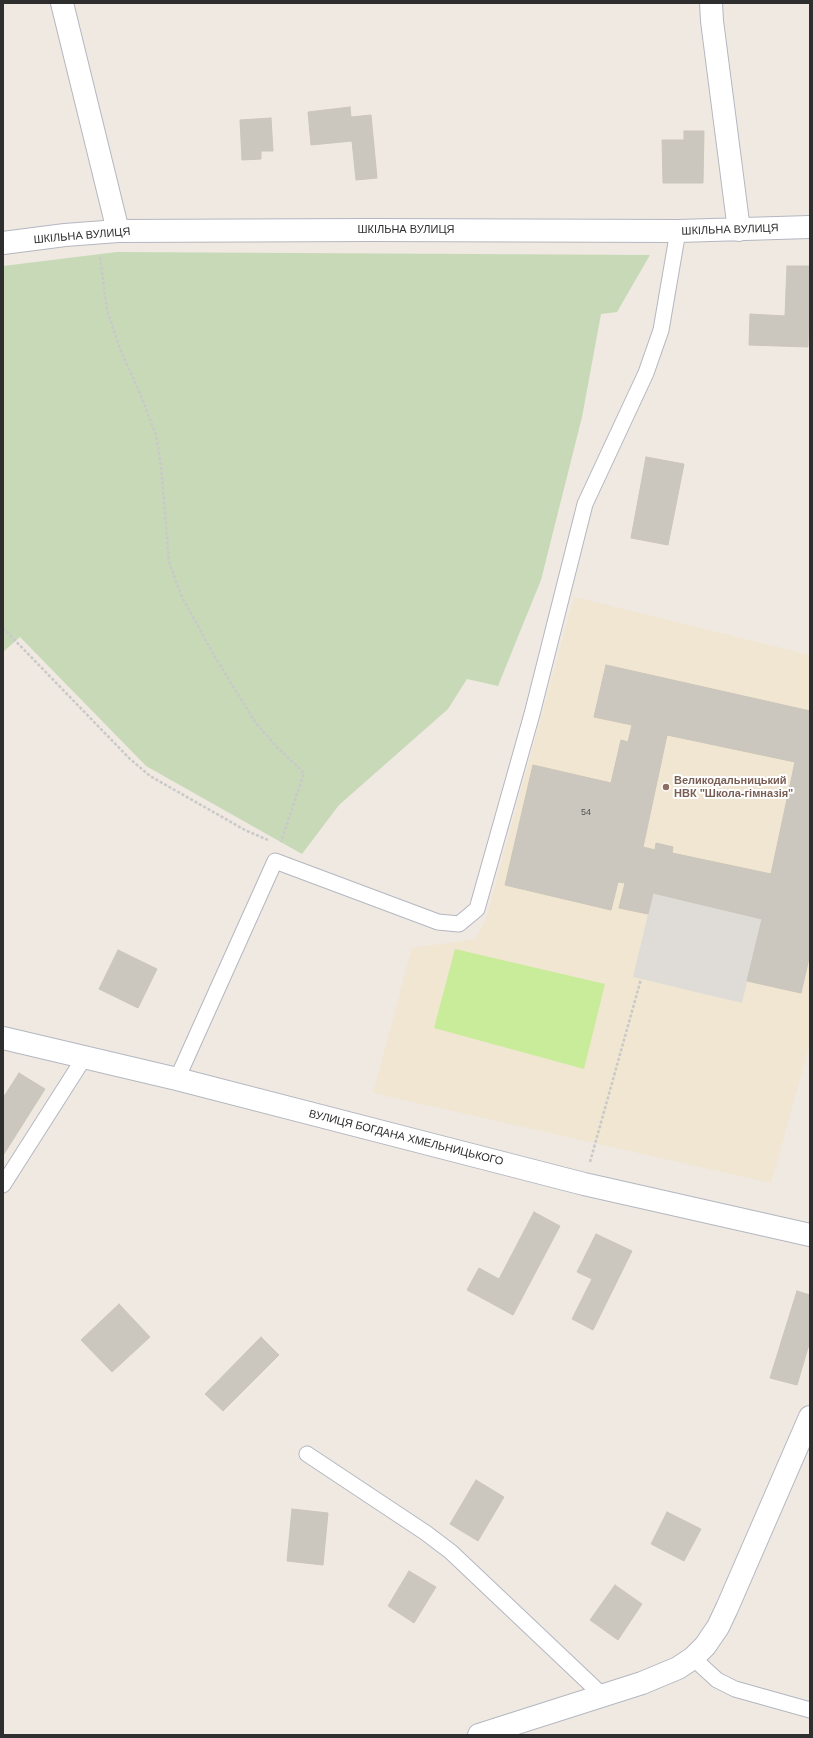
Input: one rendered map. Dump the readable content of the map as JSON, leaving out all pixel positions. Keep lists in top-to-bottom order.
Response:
{
  "streets": {
    "street": ["ШКІЛЬНА ВУЛИЦЯ", "ВУЛИЦЯ БОГДАНА ХМЕЛЬНИЦЬКОГО"]
  },
  "places": ["Великодальницький НВК \"Школа-гімназія\""],
  "house_numbers": ["54"]
}
